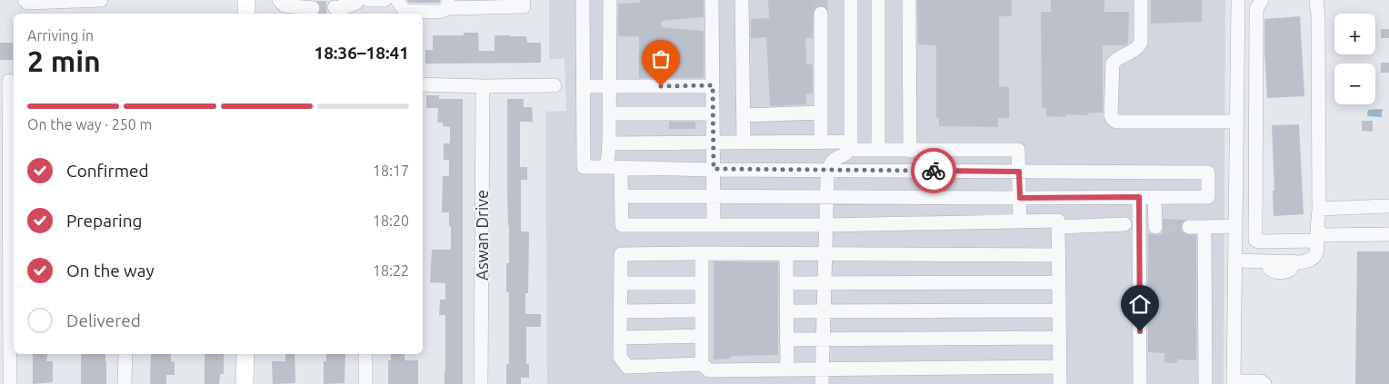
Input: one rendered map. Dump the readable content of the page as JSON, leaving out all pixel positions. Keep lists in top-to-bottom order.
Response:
{
  "streets": {
    "street": ["Aswan Drive"]
  },
  "page": {
    "map_buttons": ["+", "−"],
    "heading": ["2 min", "Arriving in", "18:36–18:41"],
    "bar": "On the way · 250 m",
    "list": [
      ["Confirmed", "18:17"],
      ["Preparing", "18:20"],
      ["On the way", "18:22"],
      "Delivered"
    ]
  }
}
